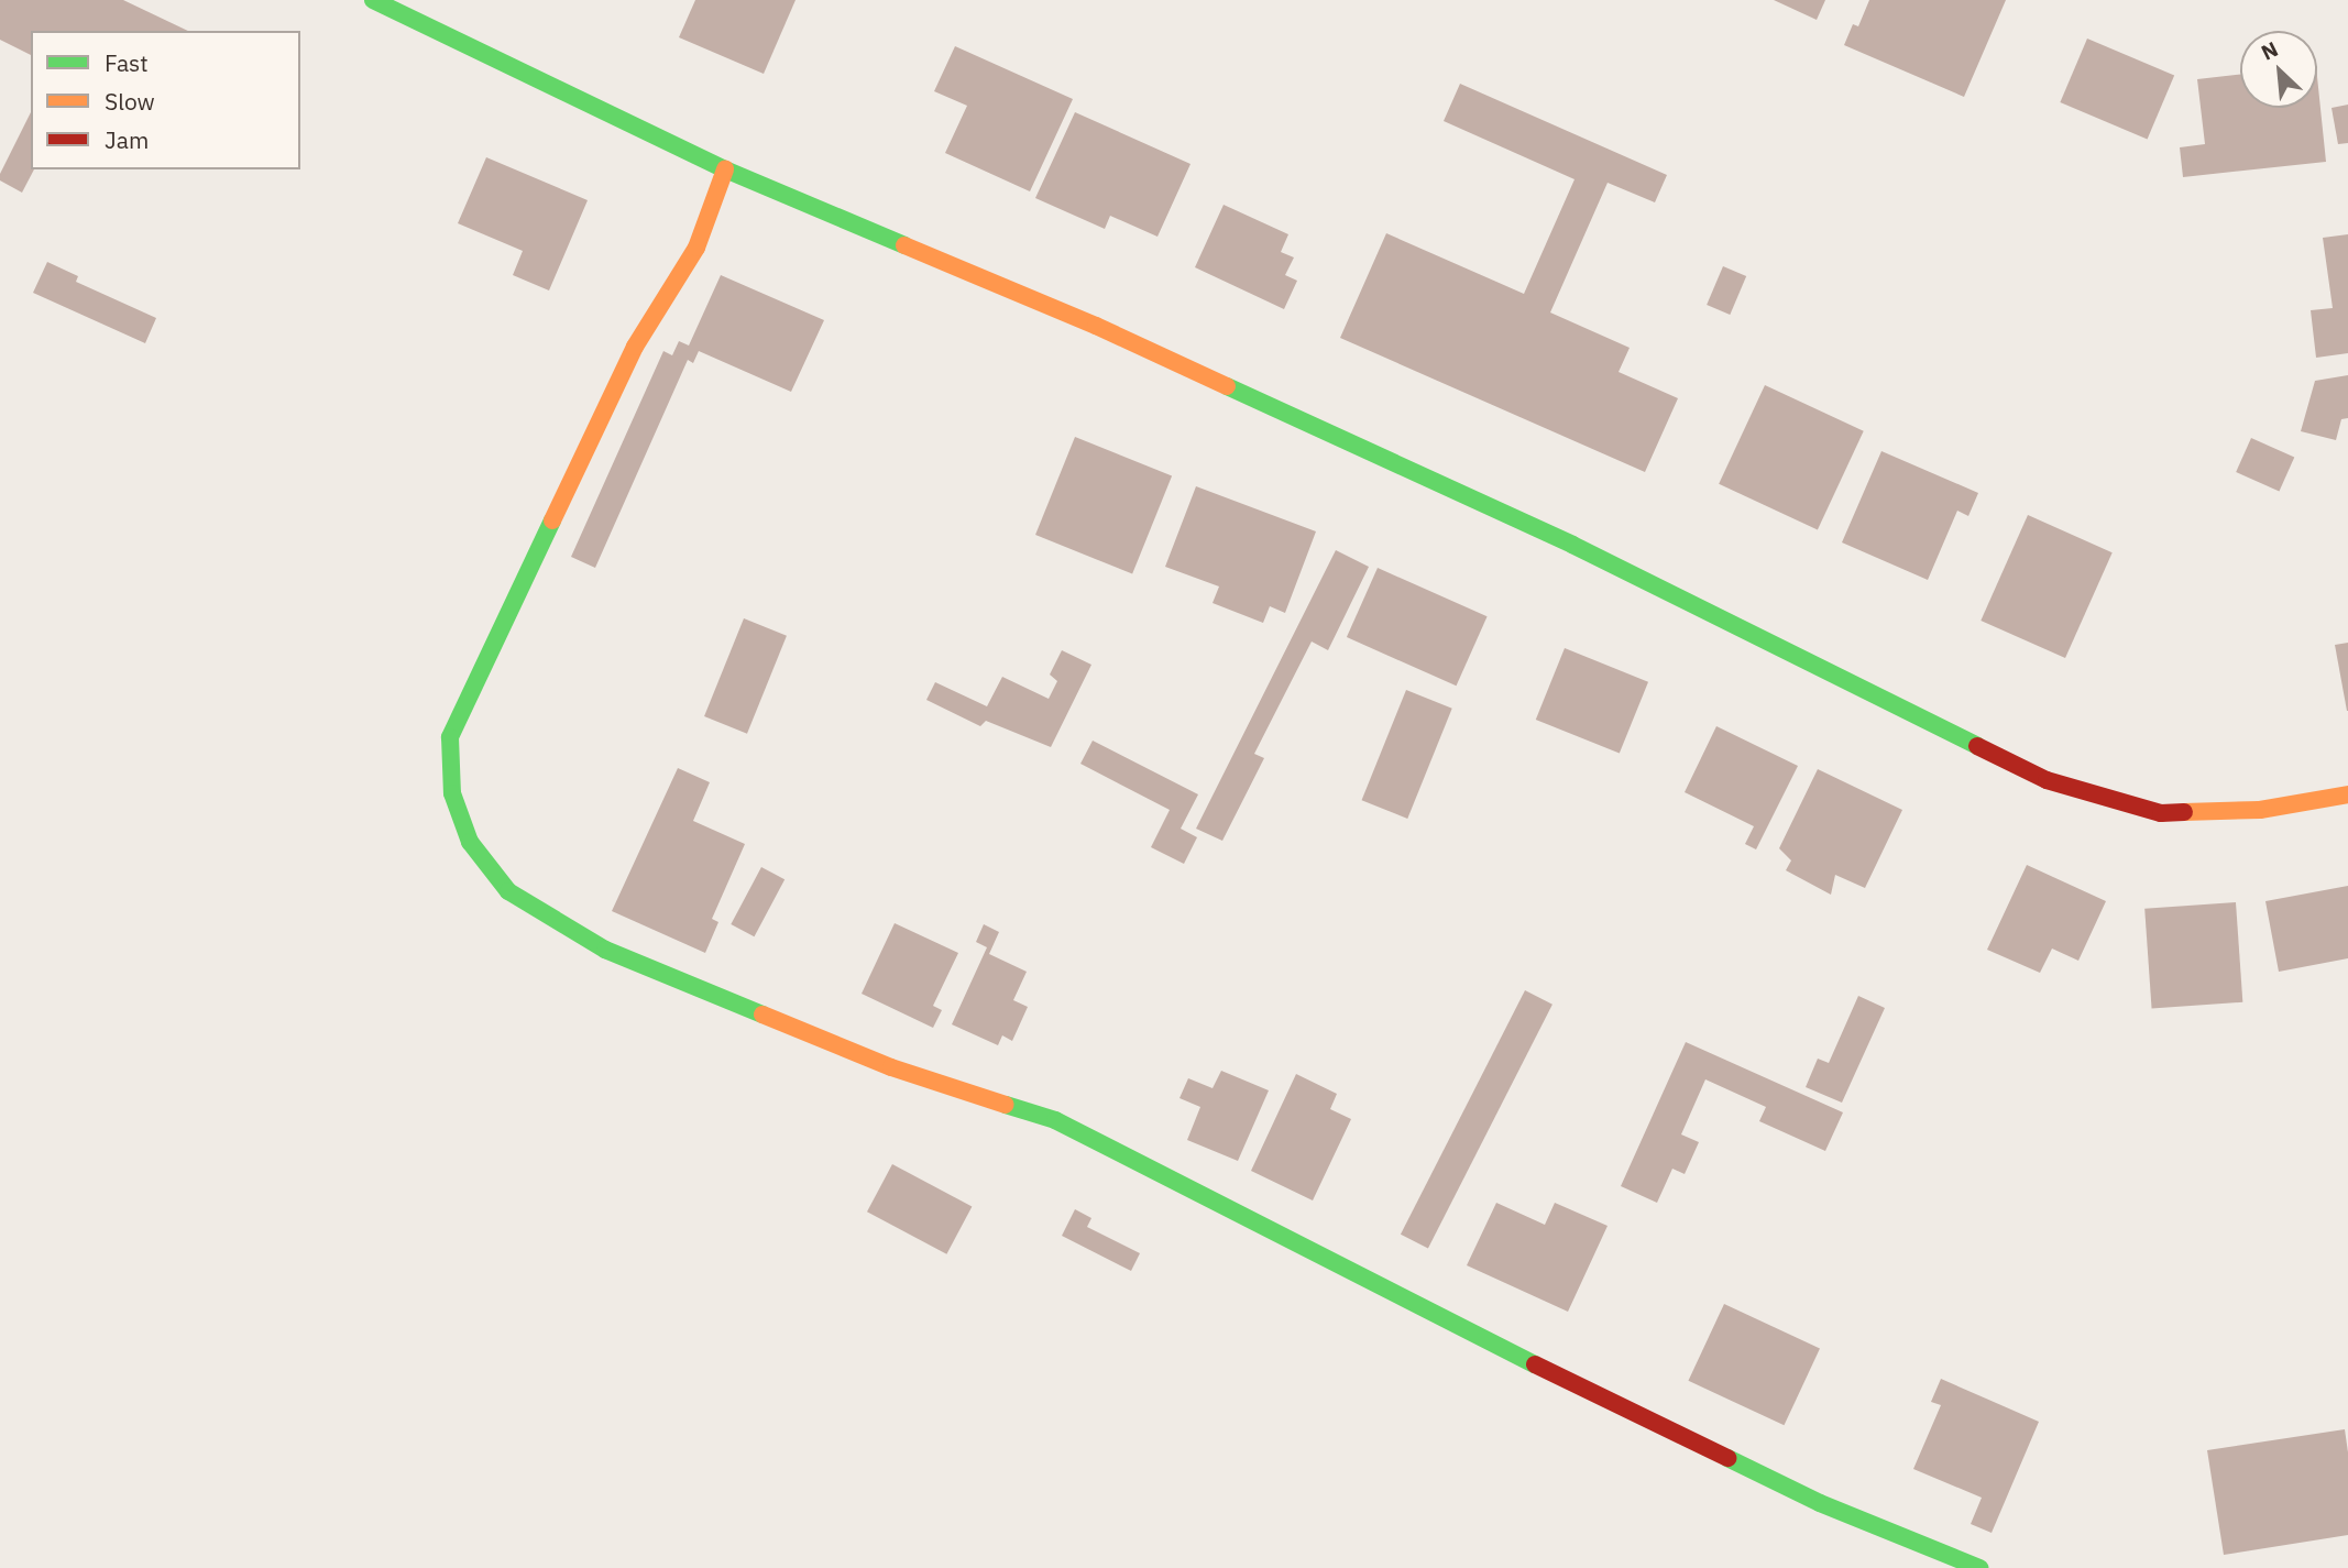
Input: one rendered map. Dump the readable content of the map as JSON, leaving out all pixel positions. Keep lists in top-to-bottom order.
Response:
{
  "legend": ["Fast", "Slow", "Jam"],
  "north": "top left"
}
